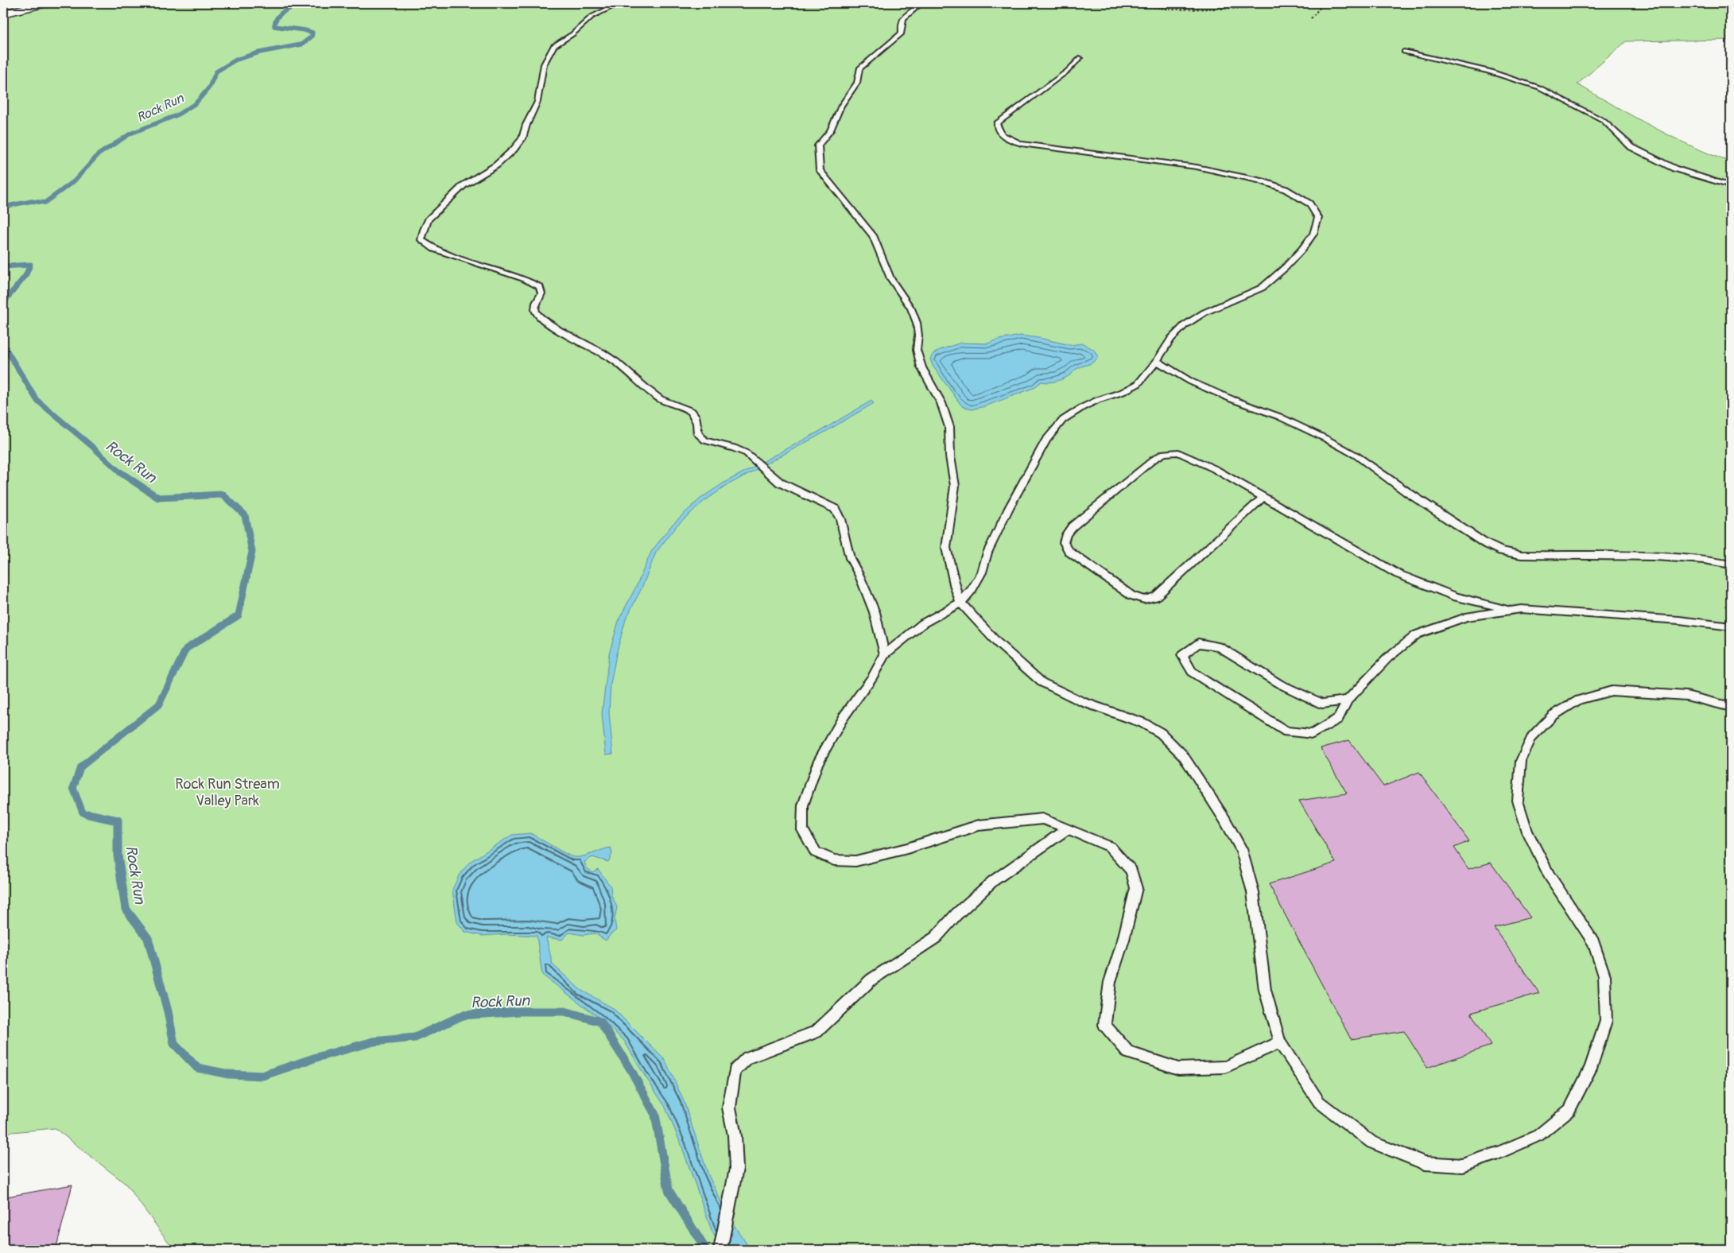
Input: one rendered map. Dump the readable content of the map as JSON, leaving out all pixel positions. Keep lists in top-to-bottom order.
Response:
{
  "water": ["Rock Run"],
  "parks": ["Rock Run Stream Valley Park"]
}
